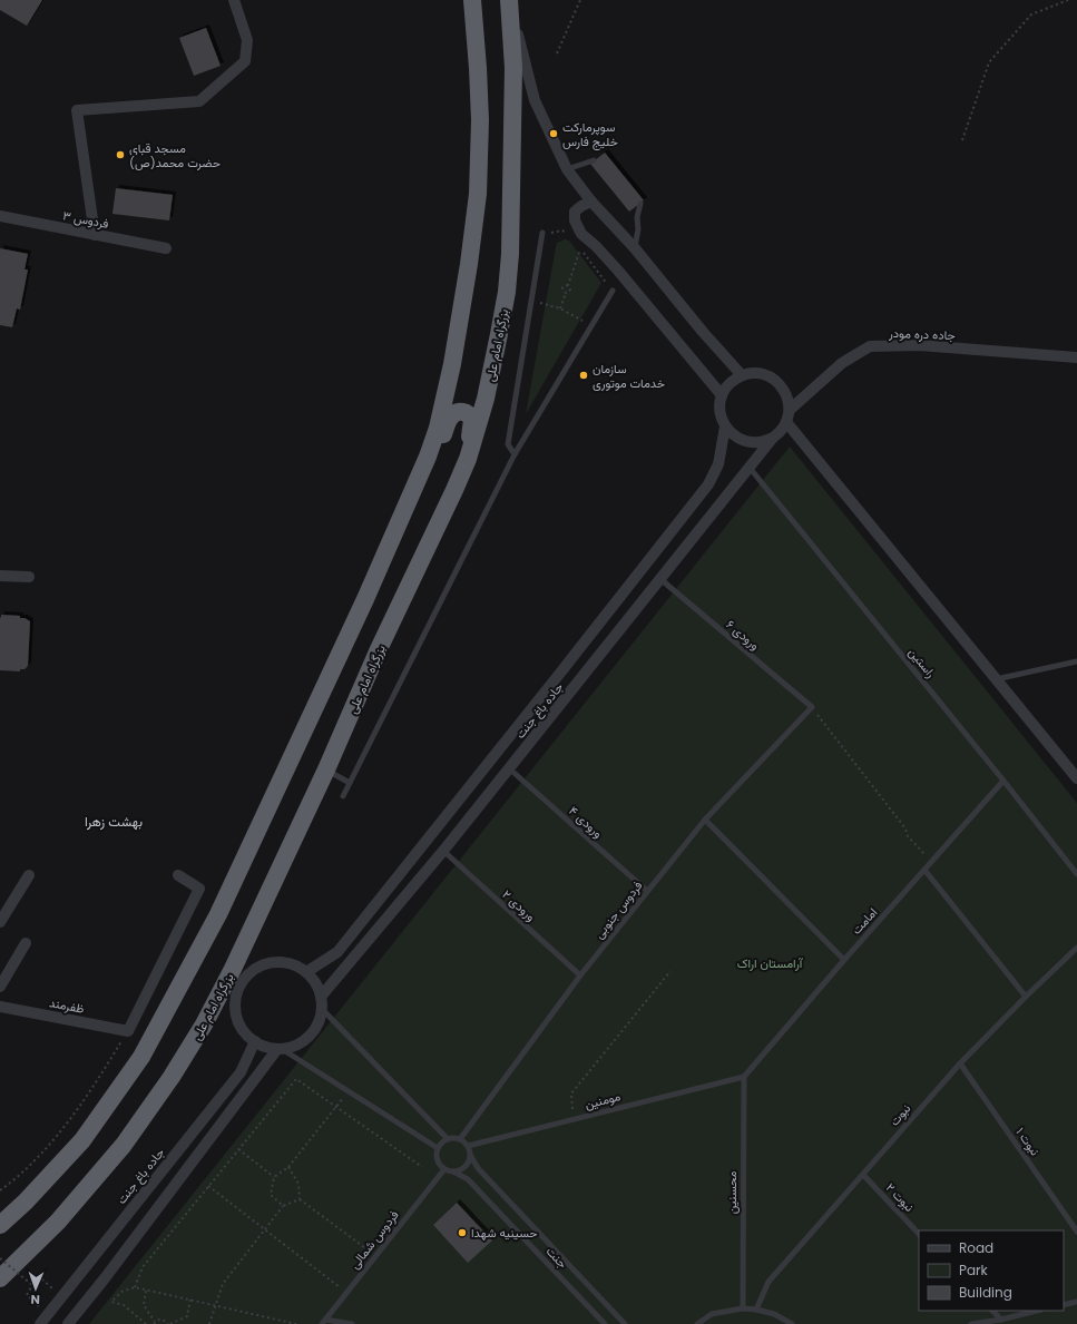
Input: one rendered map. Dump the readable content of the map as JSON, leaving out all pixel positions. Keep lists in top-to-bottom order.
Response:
{
  "streets": {
    "highway": ["بزرگراه امام علی"],
    "street": [
      "فردوس ۳",
      "جاده دره مودر",
      "جاده باغ جنت",
      "ظفرمند"
    ],
    "lane": [
      "ورودی ۶",
      "راستین",
      "ورودی ۴",
      "ورودی ۲",
      "فردوس جنوبی",
      "امامت",
      "مومنین",
      "نبوت",
      "نبوت ۱",
      "محسنین",
      "نبوت ۲",
      "فردوس شمالی",
      "جنت"
    ]
  },
  "crossings": [
    ["جاده دره مودر", "جاده باغ جنت"],
    ["ورودی ۶", "جاده باغ جنت"],
    ["ورودی ۶", "فردوس جنوبی"],
    ["راستین", "جاده باغ جنت"],
    ["راستین", "امامت"],
    ["جاده باغ جنت", "ورودی ۴"],
    ["جاده باغ جنت", "ورودی ۲"],
    ["ورودی ۴", "فردوس جنوبی"],
    ["ورودی ۲", "فردوس جنوبی"],
    ["فردوس جنوبی", "مومنین"],
    ["فردوس جنوبی", "فردوس شمالی"],
    ["فردوس جنوبی", "جنت"],
    ["امامت", "مومنین"],
    ["امامت", "محسنین"],
    ["مومنین", "محسنین"],
    ["مومنین", "فردوس شمالی"],
    ["مومنین", "جنت"],
    ["نبوت", "نبوت ۱"],
    ["نبوت", "نبوت ۲"],
    ["فردوس شمالی", "جنت"]
  ],
  "districts": ["بهشت زهرا"],
  "parks": ["آرامستان اراک"],
  "places": [
    "سوپرمارکت خلیج فارس",
    "مسجد قبای حضرت محمد‌(ص)",
    "سازمان خدمات موتوری",
    "حسینیه شهدا"
  ],
  "legend": ["Road", "Park", "Building"],
  "north": "bottom"
}
